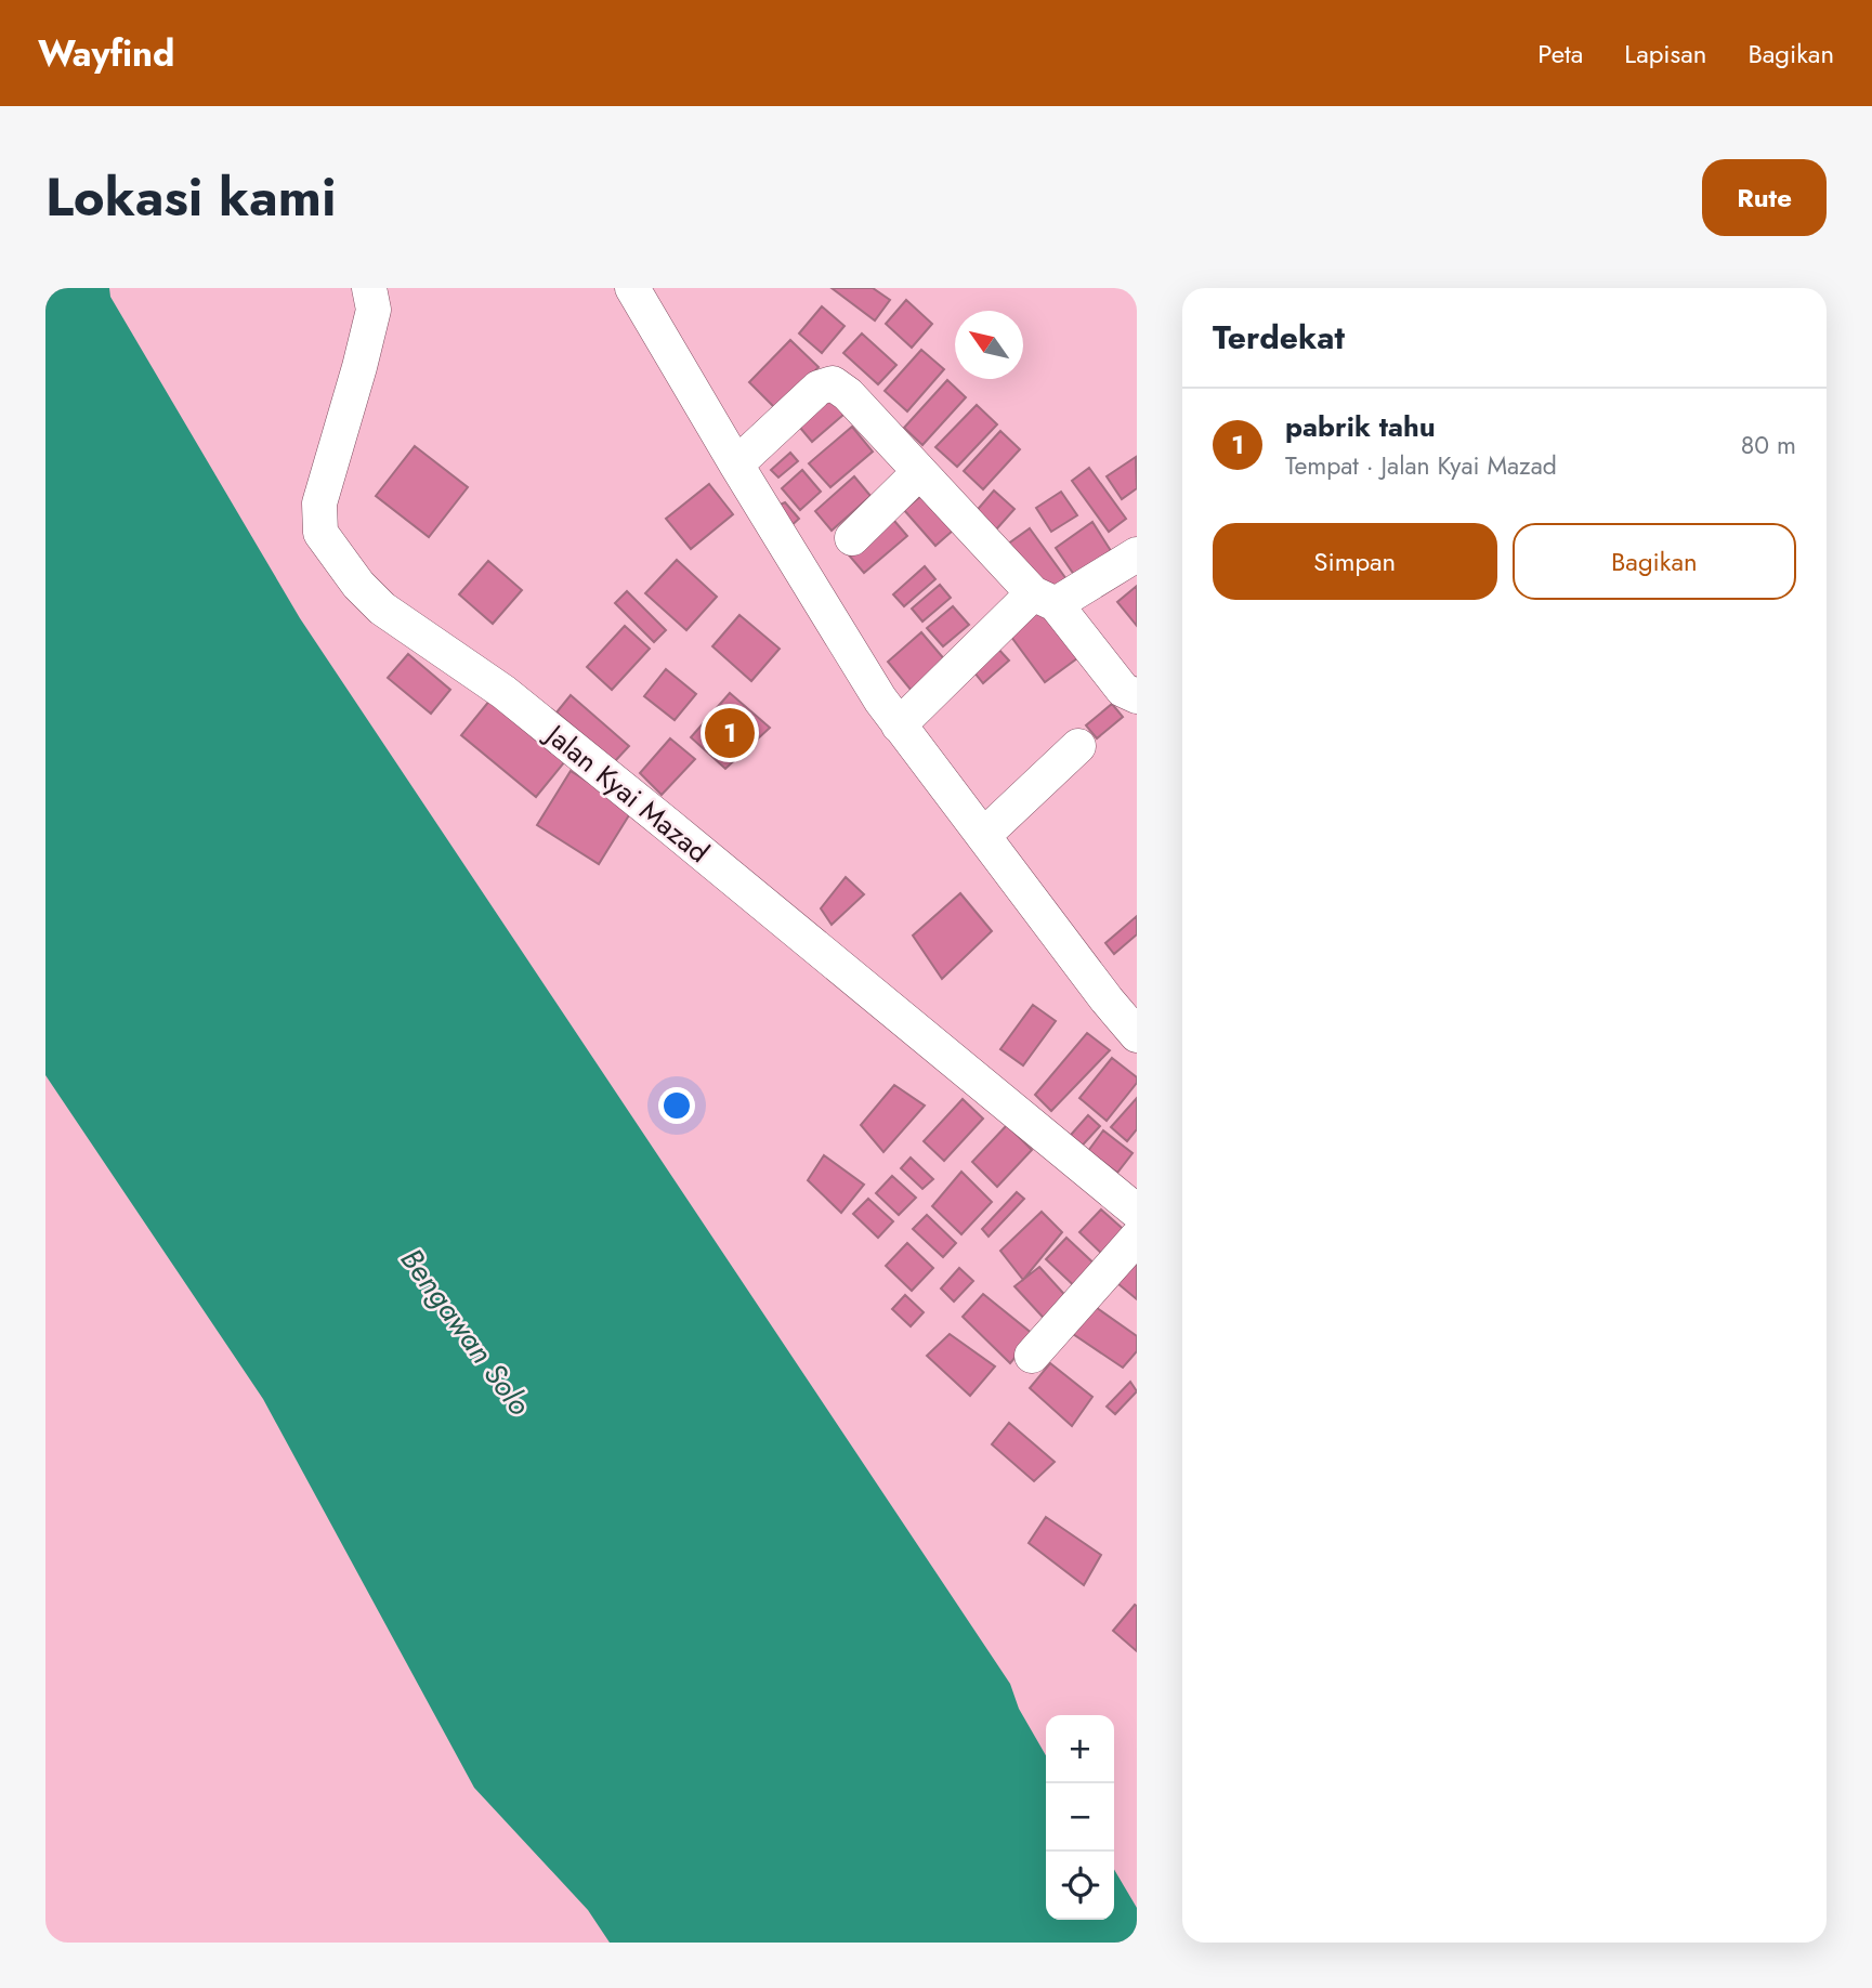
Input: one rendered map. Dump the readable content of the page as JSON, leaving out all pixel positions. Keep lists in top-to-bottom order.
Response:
{
  "streets": {
    "street": ["Jalan Kyai Mazad"]
  },
  "water": ["Bengawan Solo"],
  "north": "top left",
  "page": {
    "header": "Wayfind",
    "nav": ["Peta", "Lapisan", "Bagikan"],
    "title": "Lokasi kami",
    "buttons": [
      "Rute",
      ["Simpan", "Bagikan"]
    ],
    "heading": "Terdekat",
    "list": [
      {
        "mark": "1",
        "name": "pabrik tahu",
        "note": "Tempat · Jalan Kyai Mazad",
        "value": "80 m"
      }
    ],
    "pins": "1",
    "map_buttons": ["+", "−"]
  }
}
